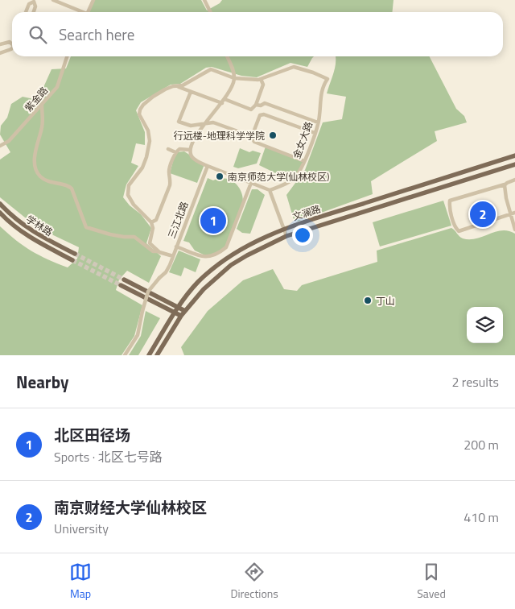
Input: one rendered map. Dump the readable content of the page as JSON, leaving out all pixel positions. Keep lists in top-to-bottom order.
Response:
{
  "streets": {
    "main road": ["文澜路", "学林路"],
    "street": ["紫金路", "金女大路", "三江北路"]
  },
  "places": ["行远楼-地理科学学院", "南京师范大学(仙林校区)", "丁山"],
  "page": {
    "search": "Search here",
    "pins": ["2", "1"],
    "heading": ["Nearby", "2 results"],
    "list": [
      {
        "mark": "1",
        "name": "北区田径场",
        "note": "Sports · 北区七号路",
        "value": "200 m"
      },
      {
        "mark": "2",
        "name": "南京财经大学仙林校区",
        "note": "University",
        "value": "410 m"
      }
    ],
    "nav": ["Map", "Directions", "Saved"]
  }
}
